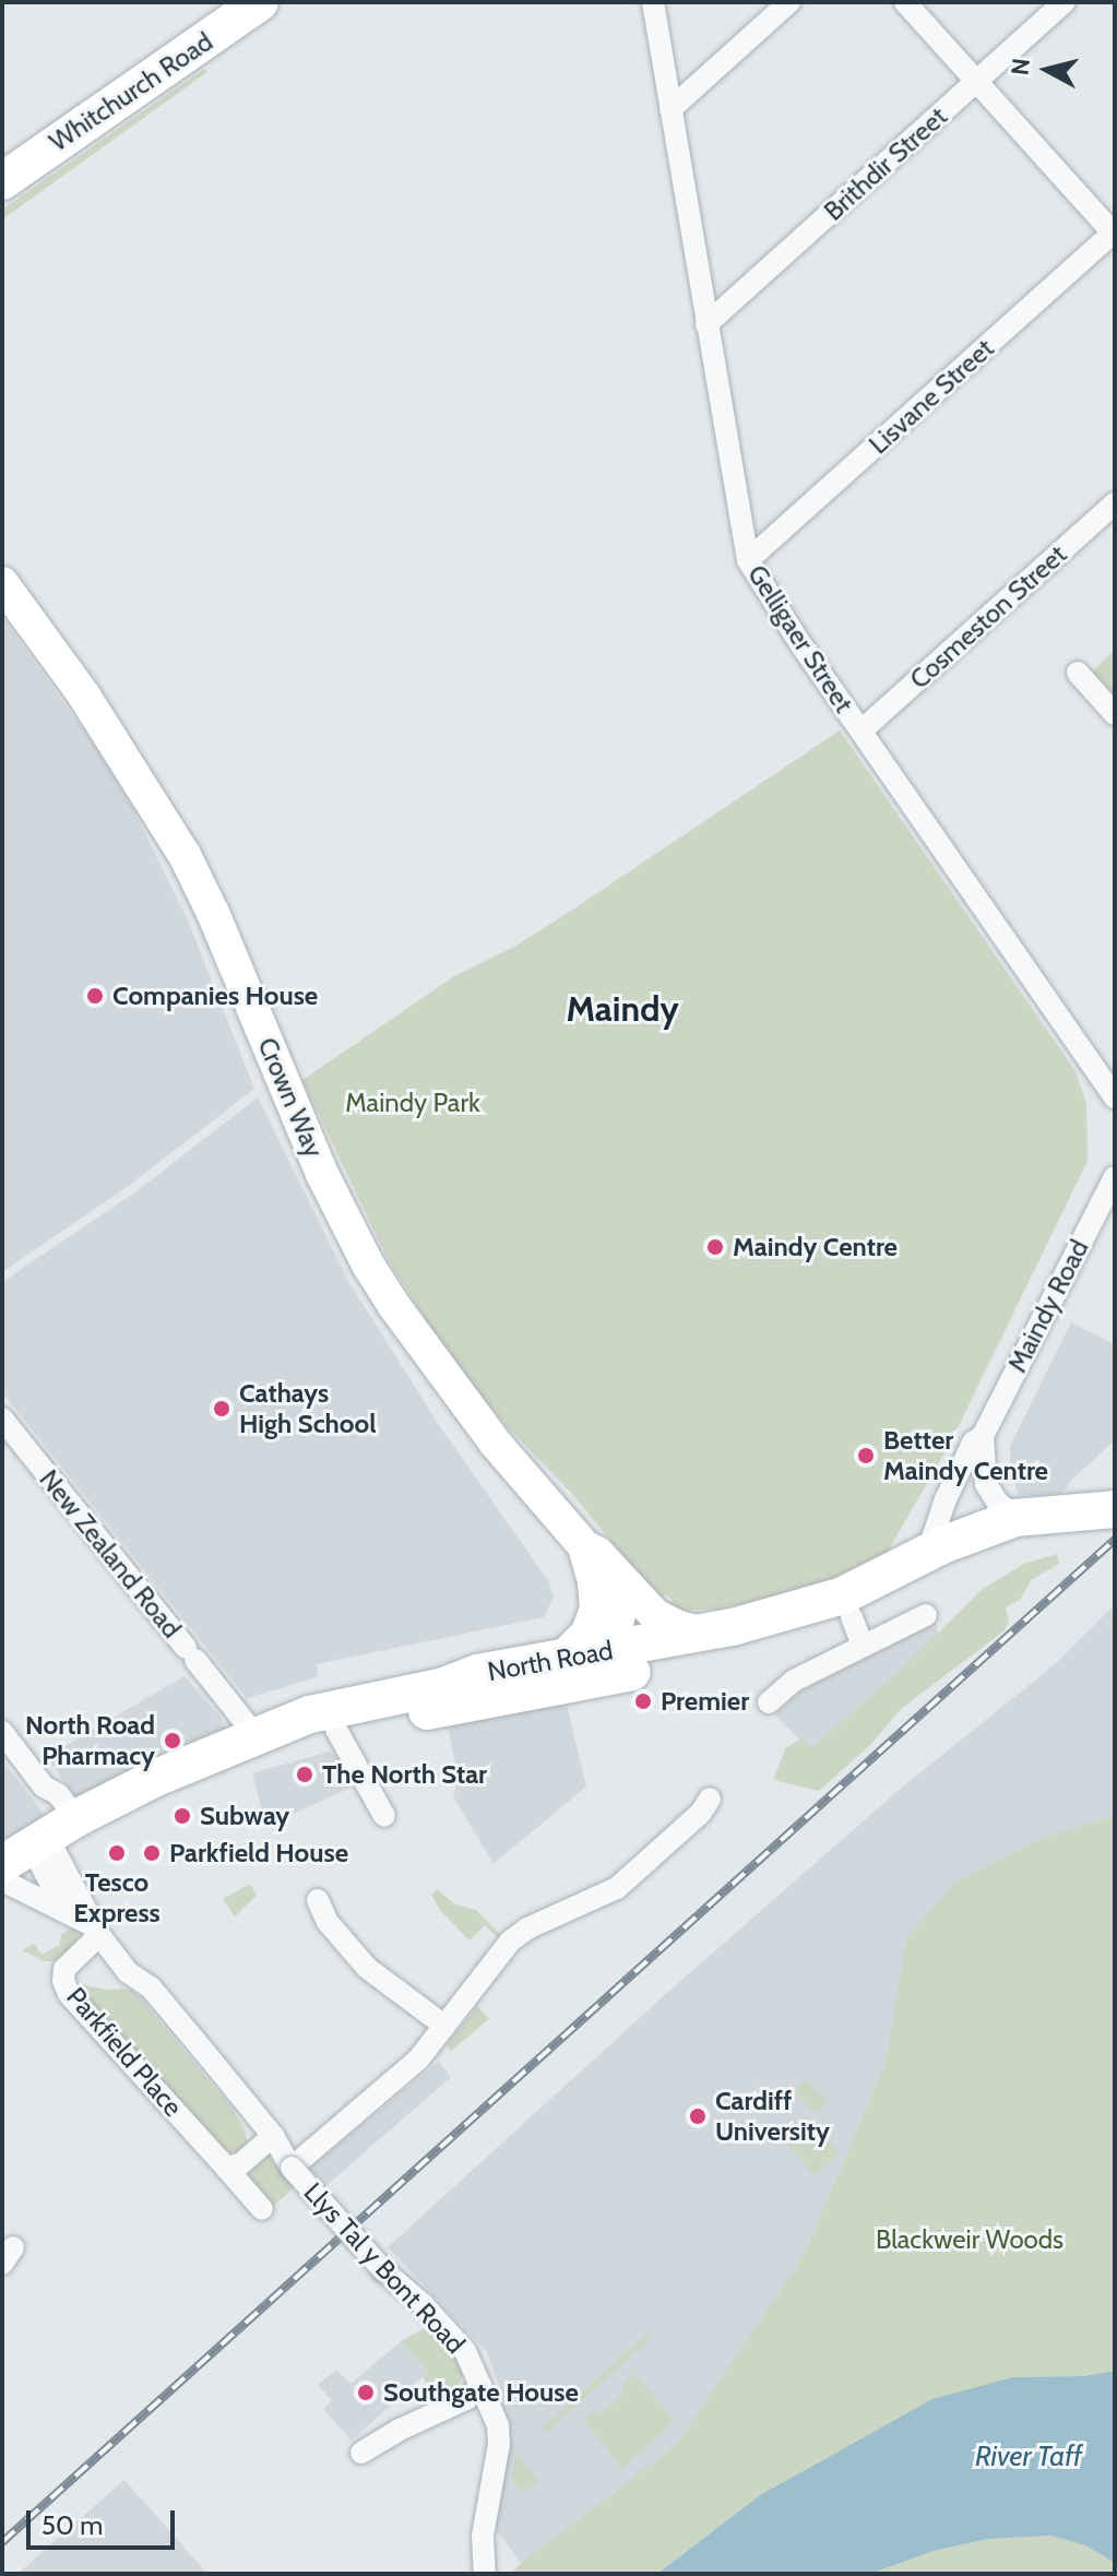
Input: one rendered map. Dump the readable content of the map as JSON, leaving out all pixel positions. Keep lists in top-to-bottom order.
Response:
{
  "streets": {
    "main road": ["Whitchurch Road", "North Road"],
    "street": [
      "Brithdir Street",
      "Lisvane Street",
      "Cosmeston Street",
      "Gelligaer Street",
      "Crown Way",
      "Maindy Road",
      "New Zealand Road",
      "Parkfield Place",
      "Llys Tal y Bont Road"
    ]
  },
  "crossings": [
    ["Brithdir Street", "Gelligaer Street"],
    ["Lisvane Street", "Gelligaer Street"],
    ["Cosmeston Street", "Gelligaer Street"],
    ["Crown Way", "North Road"],
    ["Maindy Road", "North Road"],
    ["New Zealand Road", "North Road"],
    ["North Road", "Parkfield Place"],
    ["Parkfield Place", "Llys Tal y Bont Road"]
  ],
  "districts": ["Maindy"],
  "water": ["River Taff"],
  "parks": ["Maindy Park", "Blackweir Woods"],
  "places": [
    "Companies House",
    "Maindy Centre",
    "Cathays High School",
    "Better Maindy Centre",
    "Premier",
    "North Road Pharmacy",
    "The North Star",
    "Subway",
    "Tesco Express",
    "Parkfield House",
    "Cardiff University",
    "Southgate House"
  ],
  "scale_bar": "50 m",
  "north": "left"
}
